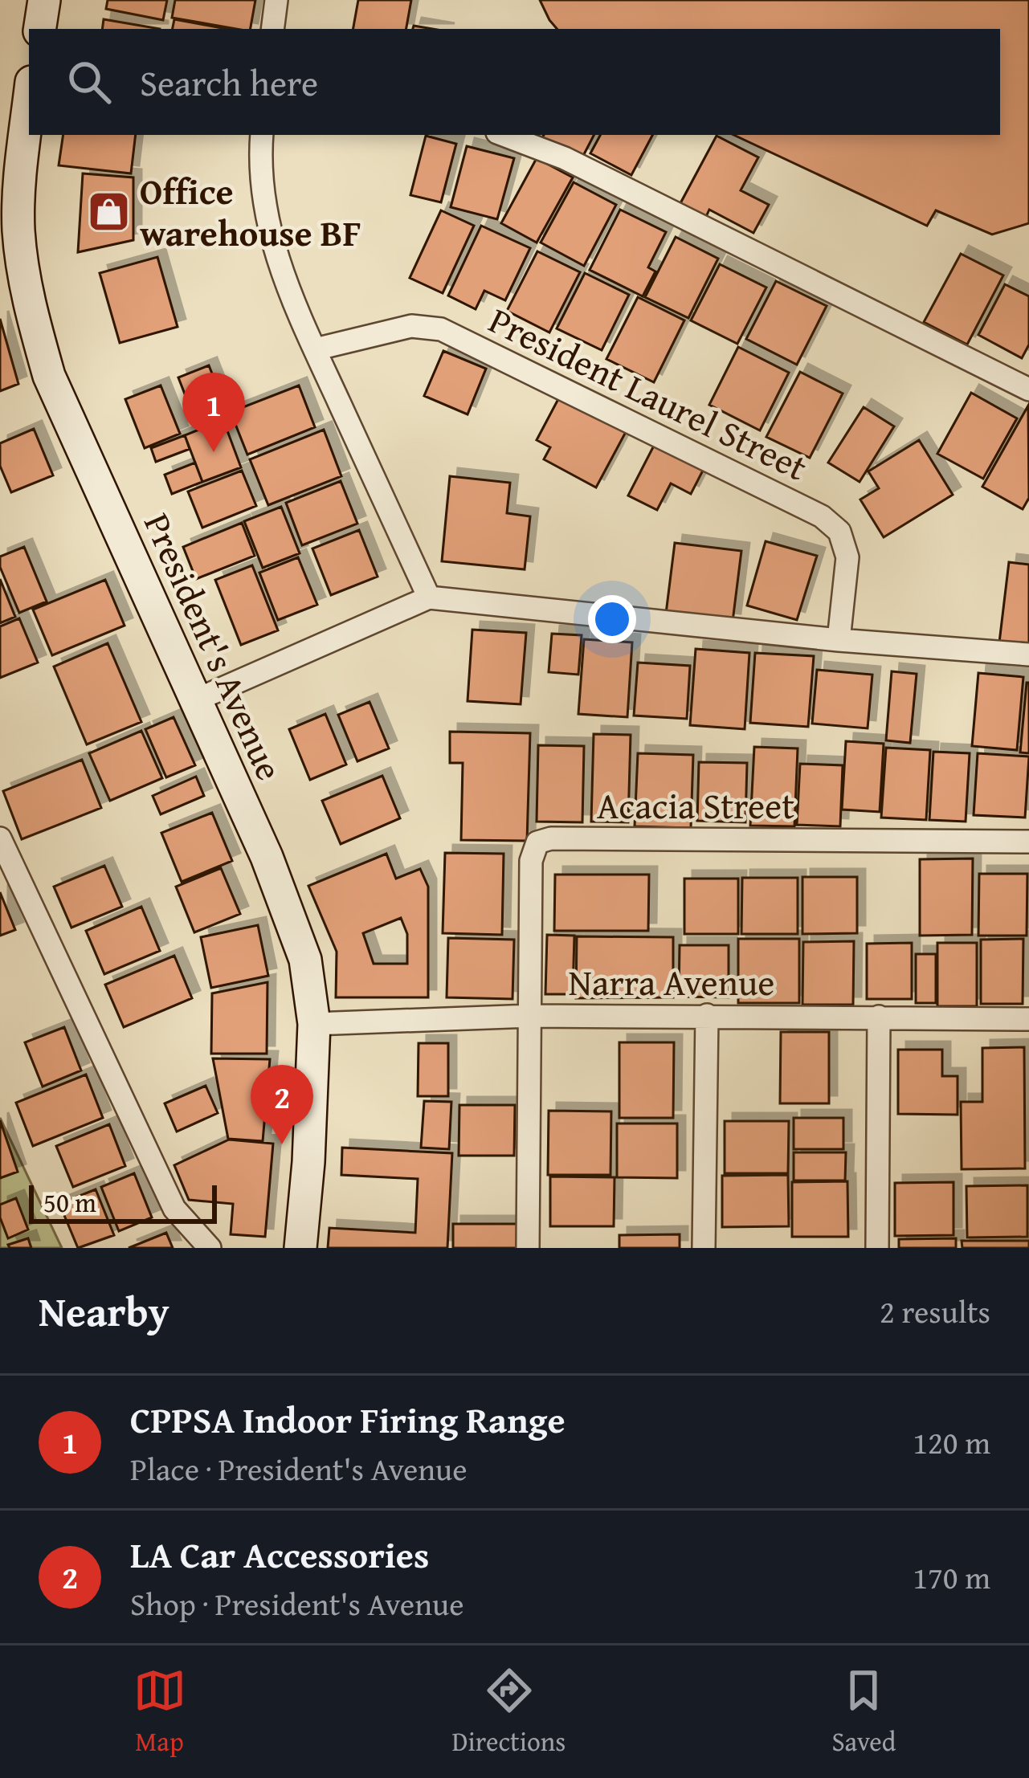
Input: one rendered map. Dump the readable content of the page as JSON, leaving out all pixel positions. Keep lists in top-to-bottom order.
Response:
{
  "streets": {
    "street": [
      "President Laurel Street",
      "President's Avenue",
      "Acacia Street",
      "Narra Avenue"
    ]
  },
  "crossings": [
    ["President's Avenue", "Narra Avenue"],
    ["Acacia Street", "Narra Avenue"]
  ],
  "places": {
    "shop": ["Office warehouse BF"]
  },
  "scale_bar": "50 m",
  "page": {
    "search": "Search here",
    "pins": ["1", "2"],
    "scale": "50 m",
    "heading": ["Nearby", "2 results"],
    "list": [
      {
        "mark": "1",
        "name": "CPPSA Indoor Firing Range",
        "note": "Place · President's Avenue",
        "value": "120 m"
      },
      {
        "mark": "2",
        "name": "LA Car Accessories",
        "note": "Shop · President's Avenue",
        "value": "170 m"
      }
    ],
    "nav": ["Map", "Directions", "Saved"]
  }
}
